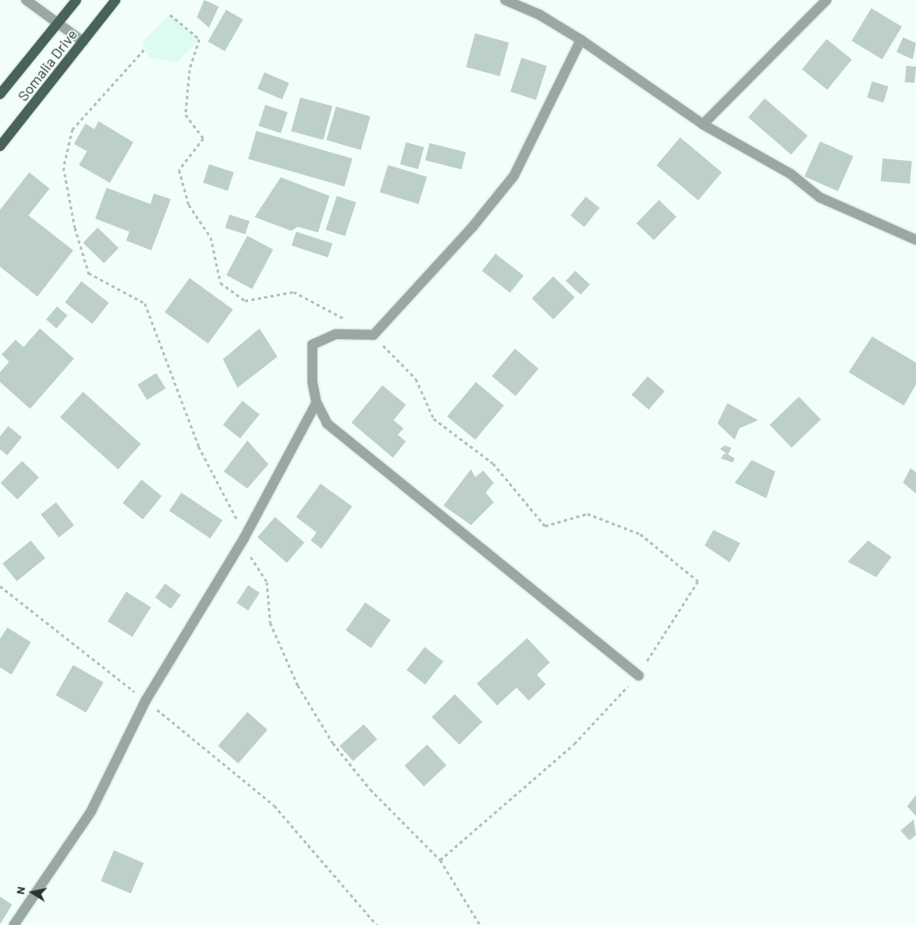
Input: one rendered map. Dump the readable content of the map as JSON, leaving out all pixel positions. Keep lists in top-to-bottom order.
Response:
{
  "streets": {
    "main road": ["Somalia Drive"]
  },
  "north": "left"
}
